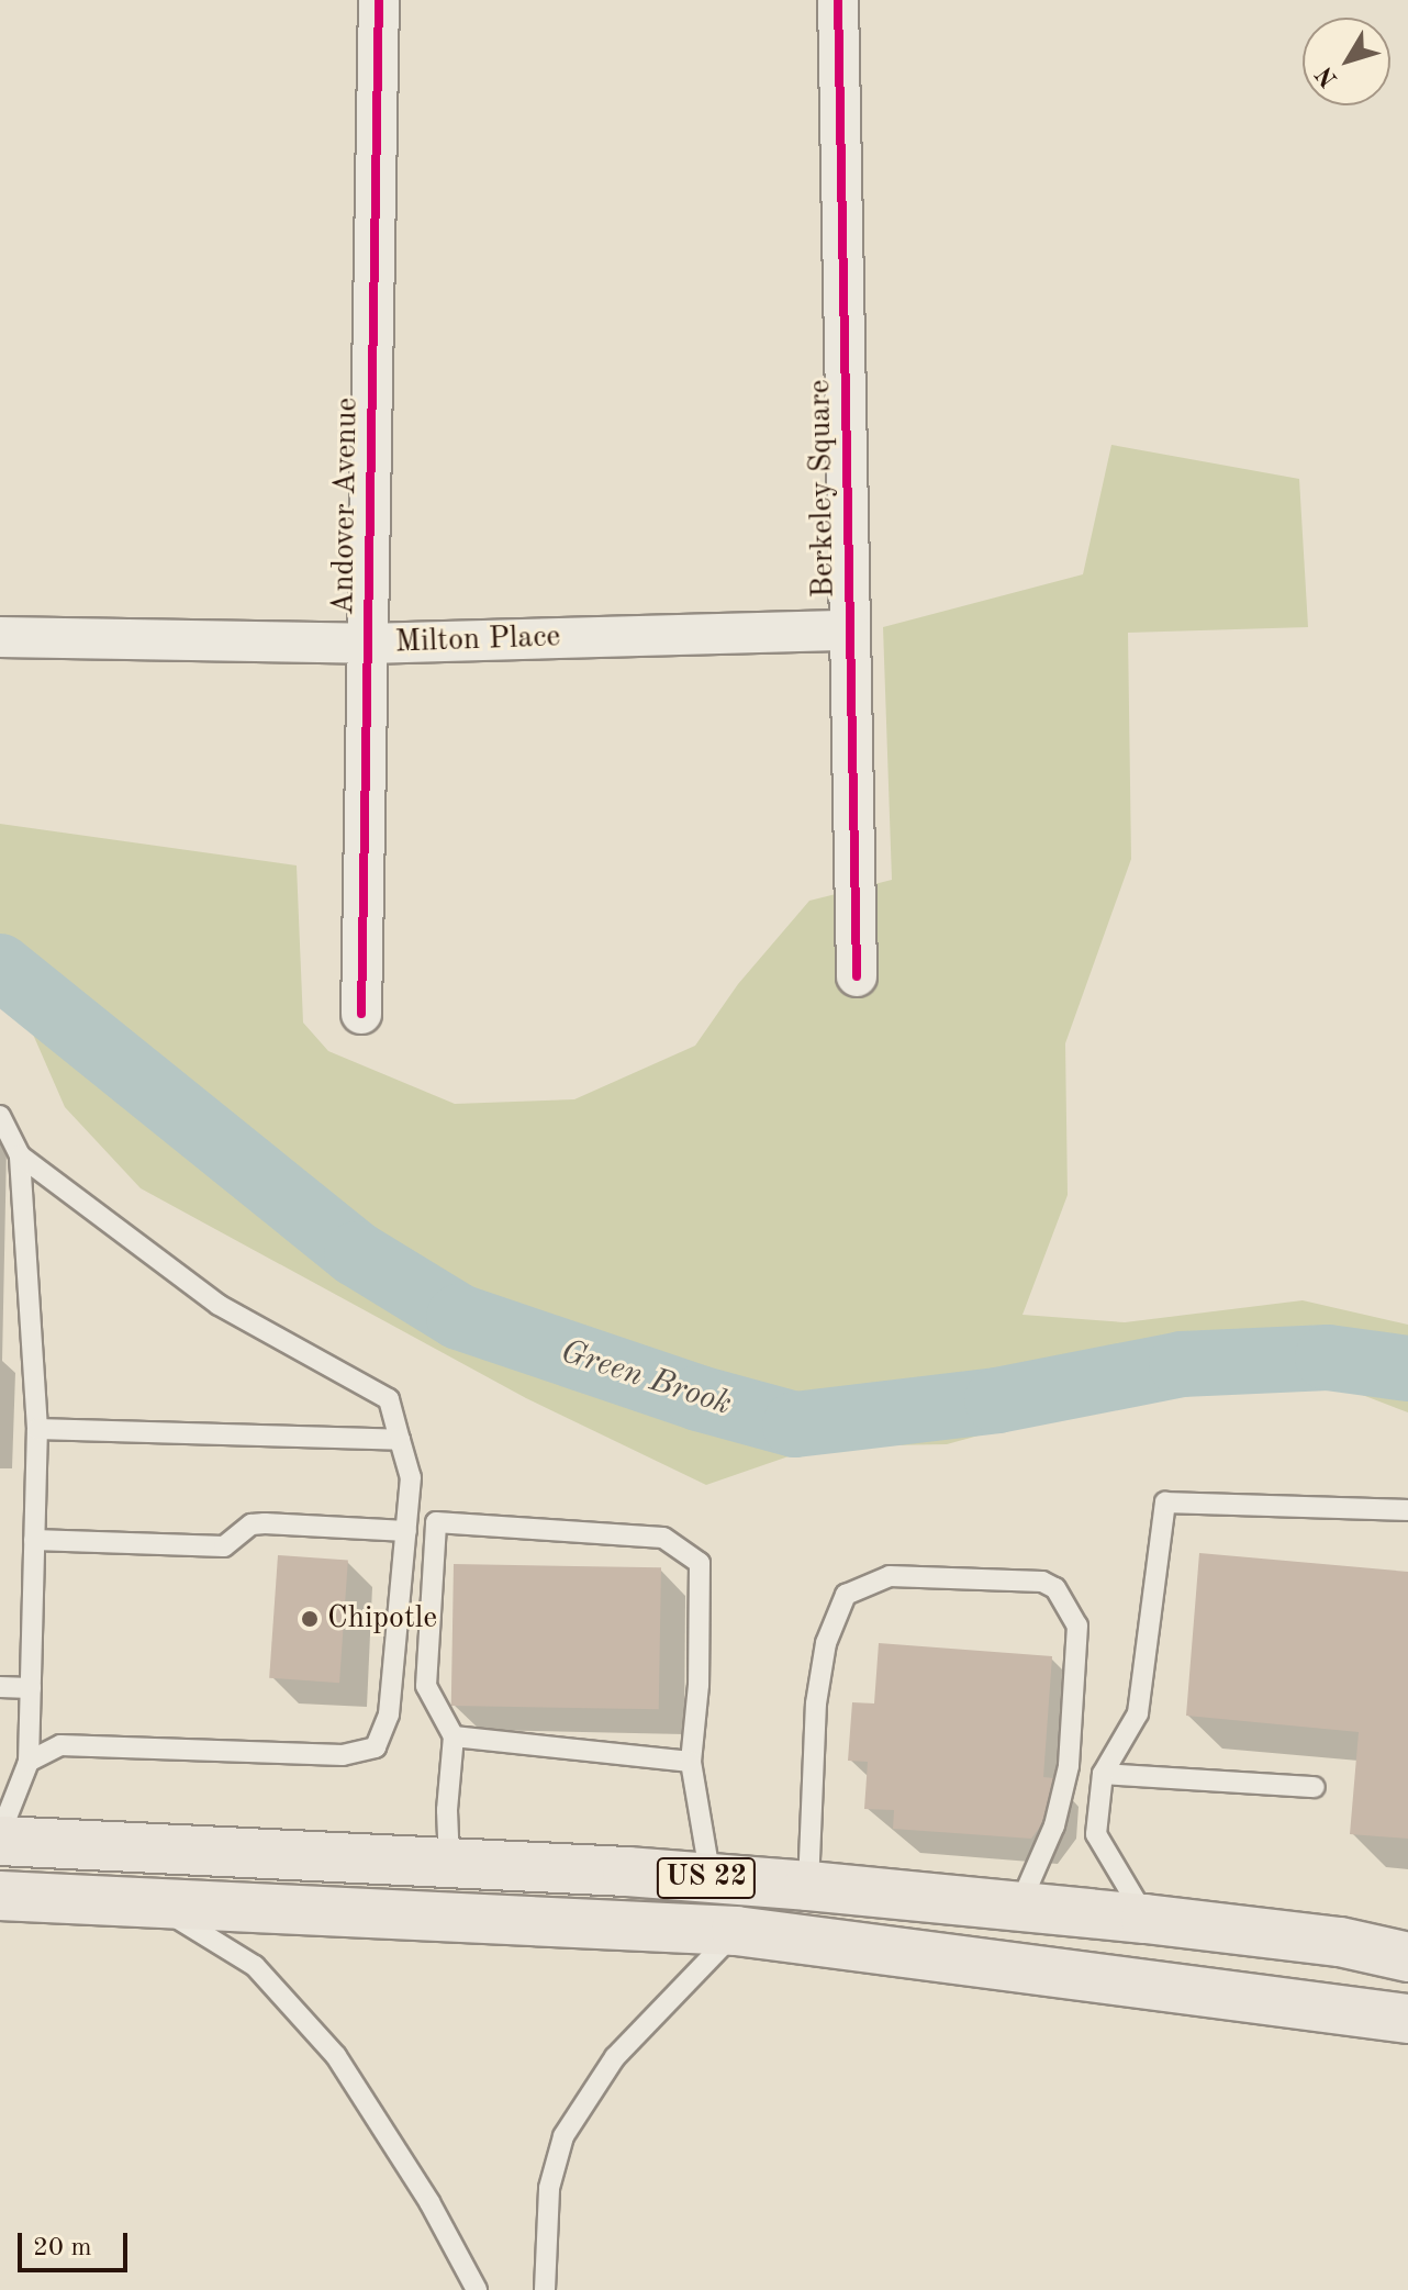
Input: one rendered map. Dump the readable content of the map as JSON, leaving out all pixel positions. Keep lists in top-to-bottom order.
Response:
{
  "streets": {
    "highway": ["US 22"],
    "street": ["Berkeley Square", "Andover Avenue", "Milton Place"]
  },
  "crossings": [
    ["Berkeley Square", "Milton Place"],
    ["Andover Avenue", "Milton Place"]
  ],
  "water": ["Green Brook"],
  "places": ["Chipotle"],
  "scale_bar": "20 m",
  "north": "bottom left"
}
